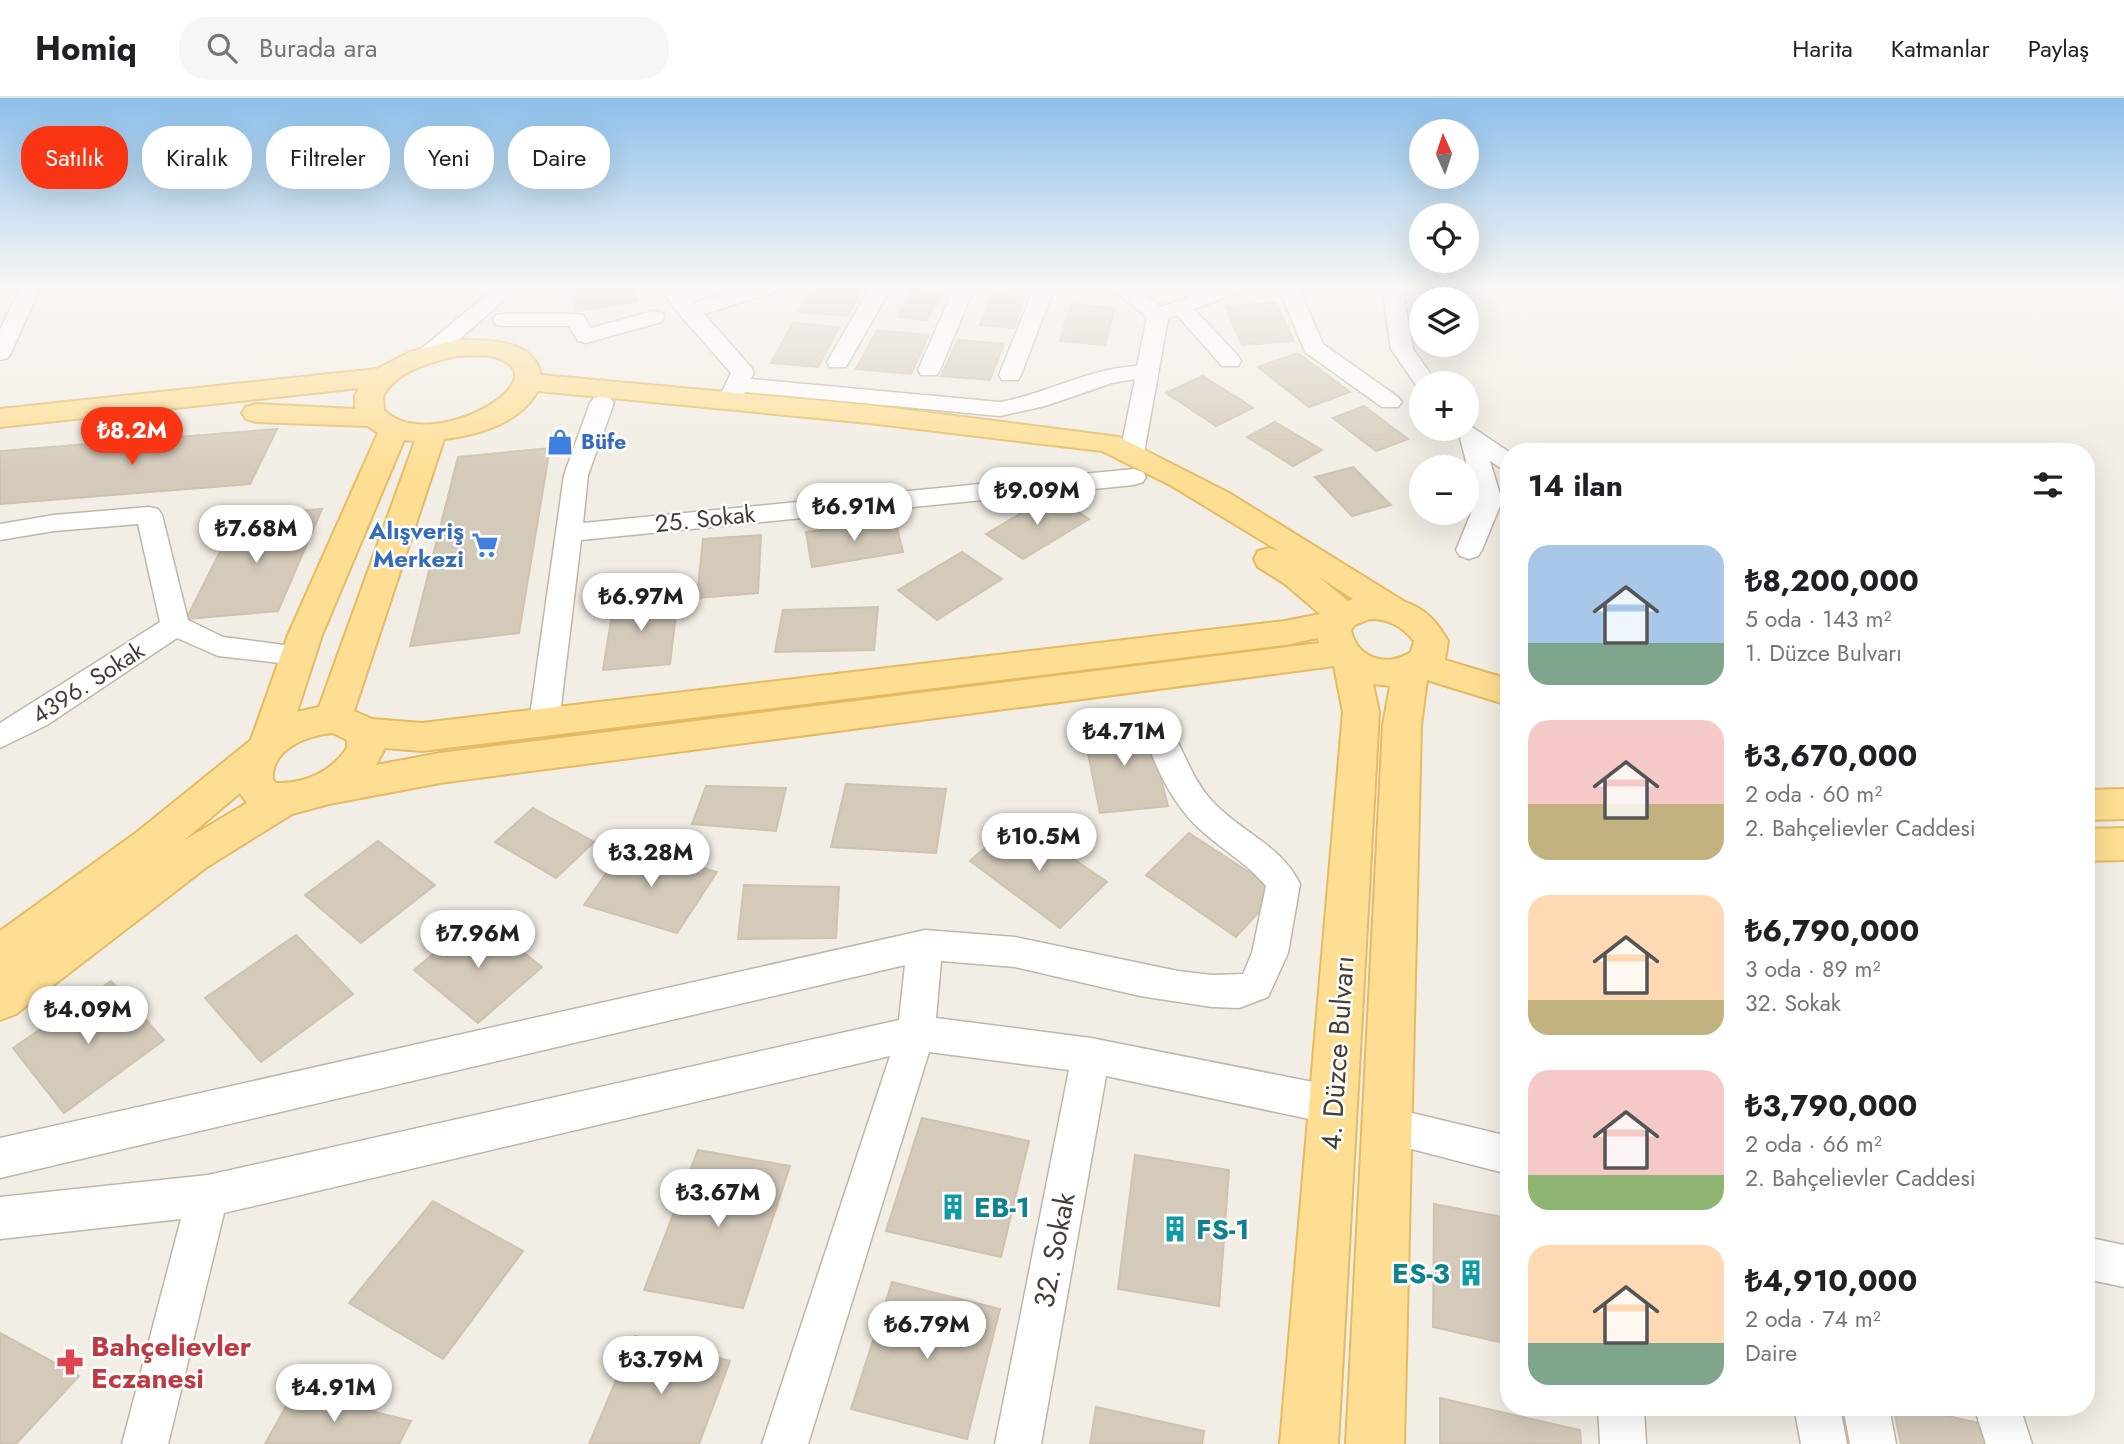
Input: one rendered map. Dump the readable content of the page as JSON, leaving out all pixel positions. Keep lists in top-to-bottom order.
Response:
{
  "streets": {
    "main road": ["4. Düzce Bulvarı"],
    "street": ["25. Sokak", "4396. Sokak", "32. Sokak"]
  },
  "places": {
    "shop": ["Büfe"],
    "supermarket": ["Alışveriş Merkezi"],
    "building": ["EB-1", "FS-1", "ES-3"],
    "pharmacy": ["Bahçelievler Eczanesi"]
  },
  "north": "top",
  "page": {
    "header": "Homiq",
    "search": "Burada ara",
    "nav": ["Harita", "Katmanlar", "Paylaş"],
    "map_buttons": ["+", "−"],
    "chip": [
      "Satılık",
      "Kiralık",
      "Filtreler",
      "Yeni",
      "Daire"
    ],
    "price": [
      "₺8.2M",
      "₺9.09M",
      "₺6.91M",
      "₺7.68M",
      "₺6.97M",
      "₺4.71M",
      "₺10.5M",
      "₺3.28M",
      "₺7.96M",
      "₺4.09M",
      "₺3.67M",
      "₺6.79M",
      "₺3.79M",
      "₺4.91M"
    ],
    "heading": "14 ilan",
    "list": [
      {
        "name": "₺8,200,000",
        "note": "5 oda · 143 m² · 1. Düzce Bulvarı"
      },
      {
        "name": "₺3,670,000",
        "note": "2 oda · 60 m² · 2. Bahçelievler Caddesi"
      },
      {
        "name": "₺6,790,000",
        "note": "3 oda · 89 m² · 32. Sokak"
      },
      {
        "name": "₺3,790,000",
        "note": "2 oda · 66 m² · 2. Bahçelievler Caddesi"
      },
      {
        "name": "₺4,910,000",
        "note": "2 oda · 74 m² · Daire"
      }
    ]
  }
}
